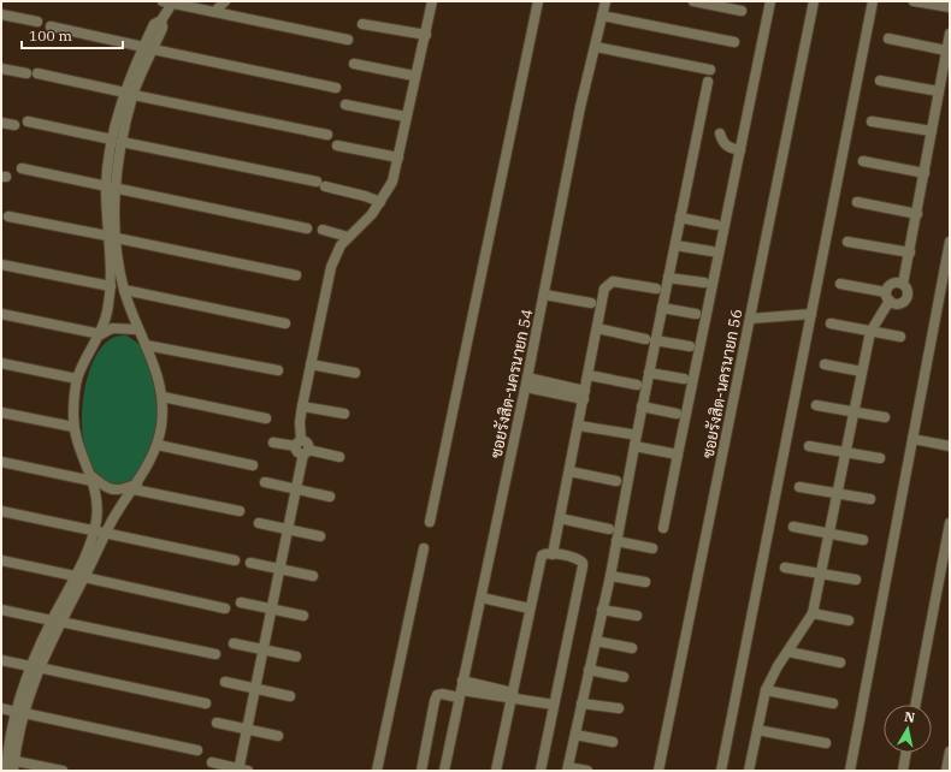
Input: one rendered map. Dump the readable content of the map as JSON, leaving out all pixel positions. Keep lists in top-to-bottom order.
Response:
{
  "streets": {
    "street": ["ซอยรังสิต-นครนายก 54", "ซอยรังสิต-นครนายก 56"]
  },
  "scale_bar": "100 m",
  "north": "top"
}
